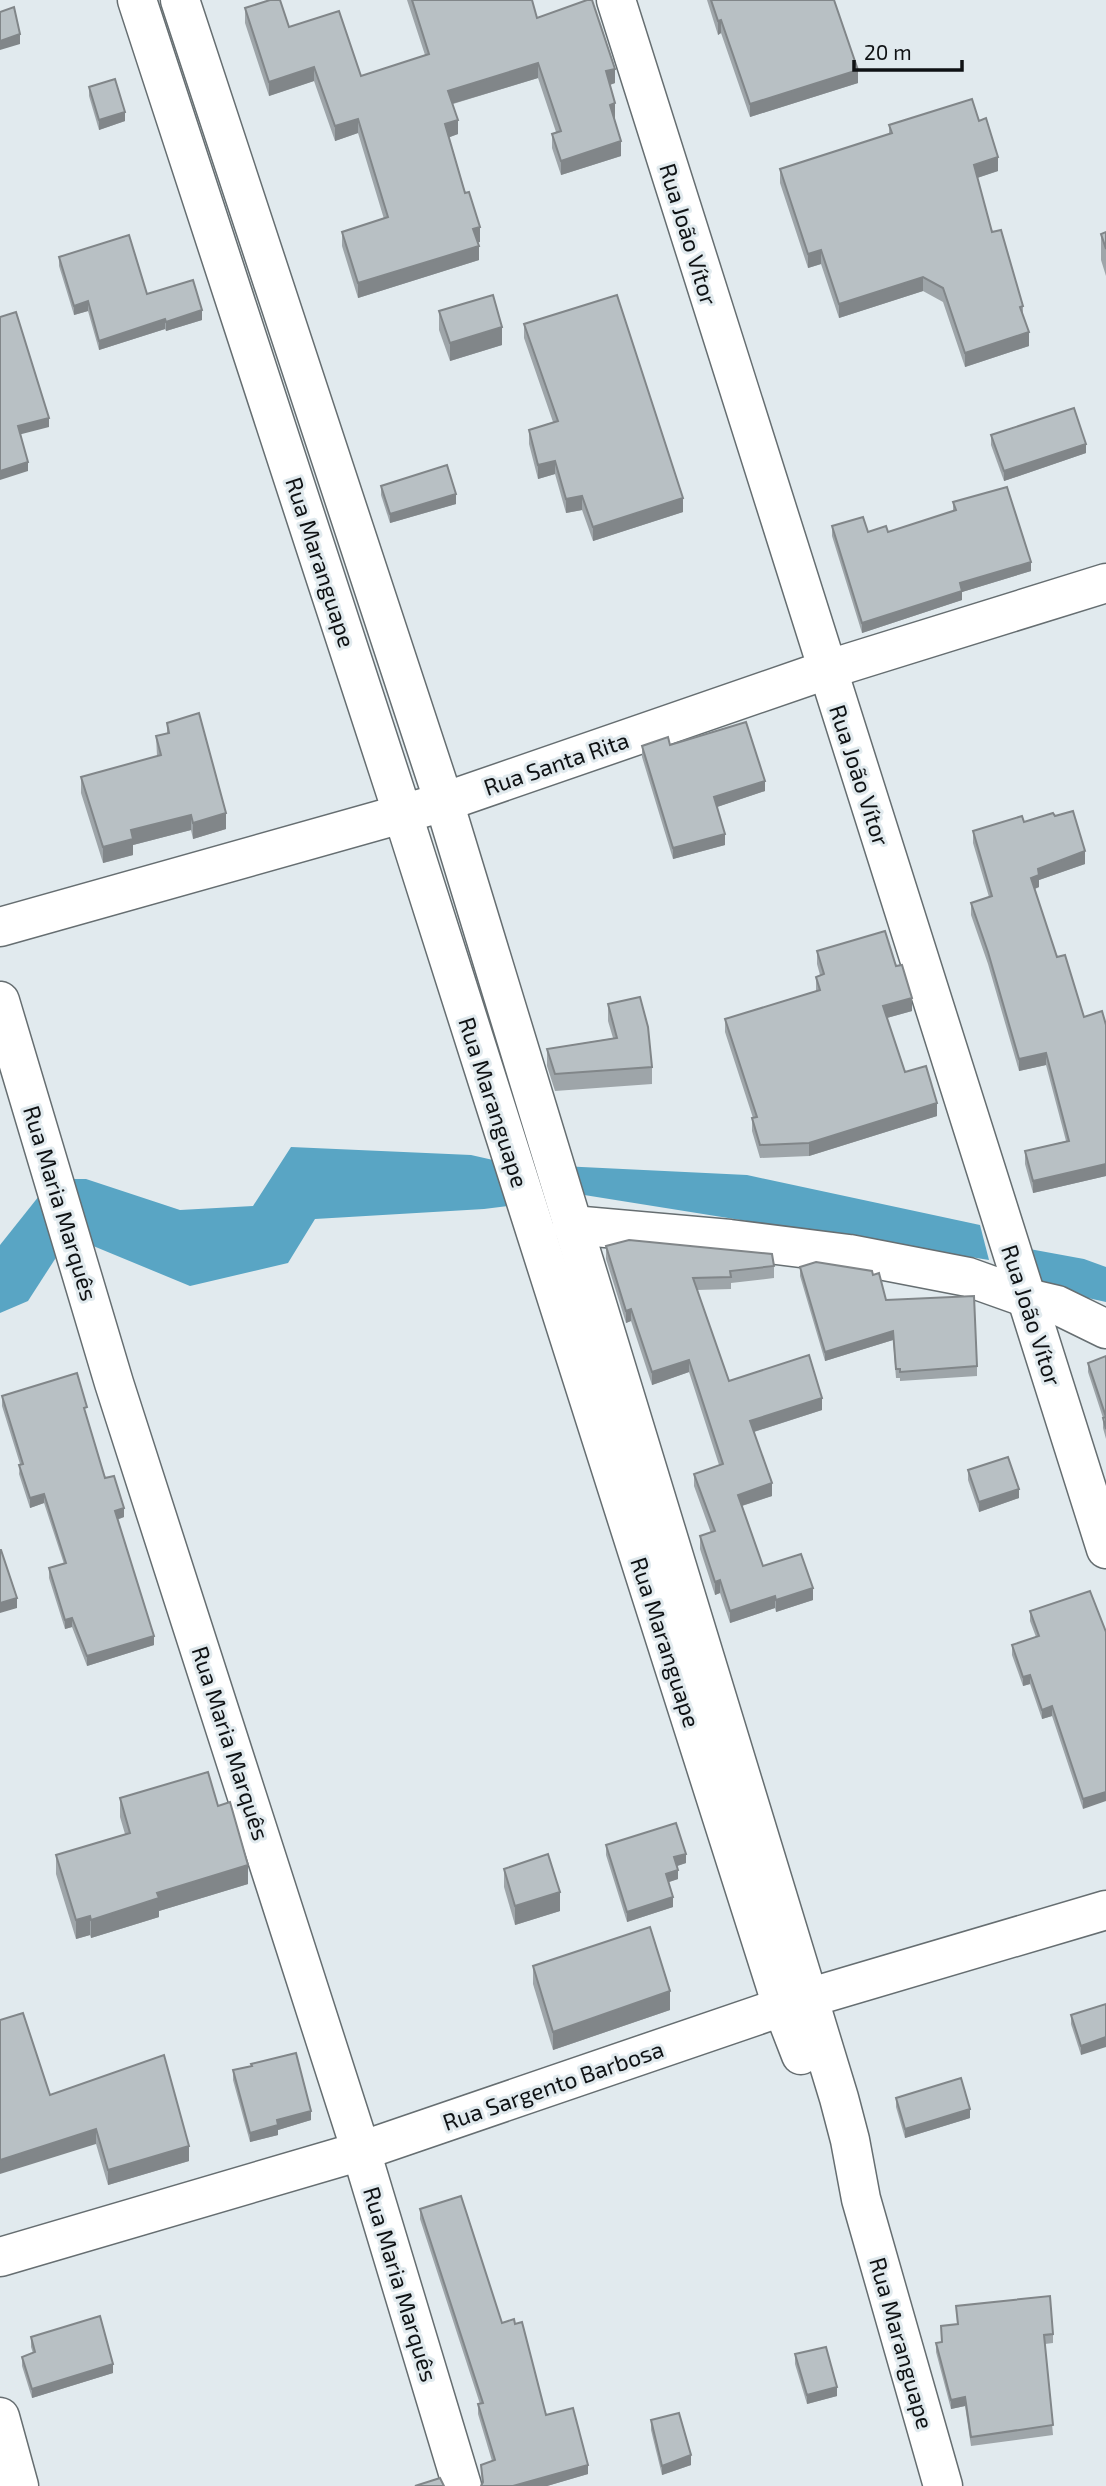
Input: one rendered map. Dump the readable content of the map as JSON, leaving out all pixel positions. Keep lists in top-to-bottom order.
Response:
{
  "streets": {
    "street": [
      "Rua João Vítor",
      "Rua Maranguape",
      "Rua Santa Rita",
      "Rua Maria Marquês",
      "Rua Sargento Barbosa"
    ]
  },
  "crossings": [
    ["Rua João Vítor", "Rua Santa Rita"],
    ["Rua Maranguape", "Rua Santa Rita"],
    ["Rua Maranguape", "Rua Sargento Barbosa"],
    ["Rua Maria Marquês", "Rua Sargento Barbosa"]
  ],
  "scale_bar": "20 m"
}
